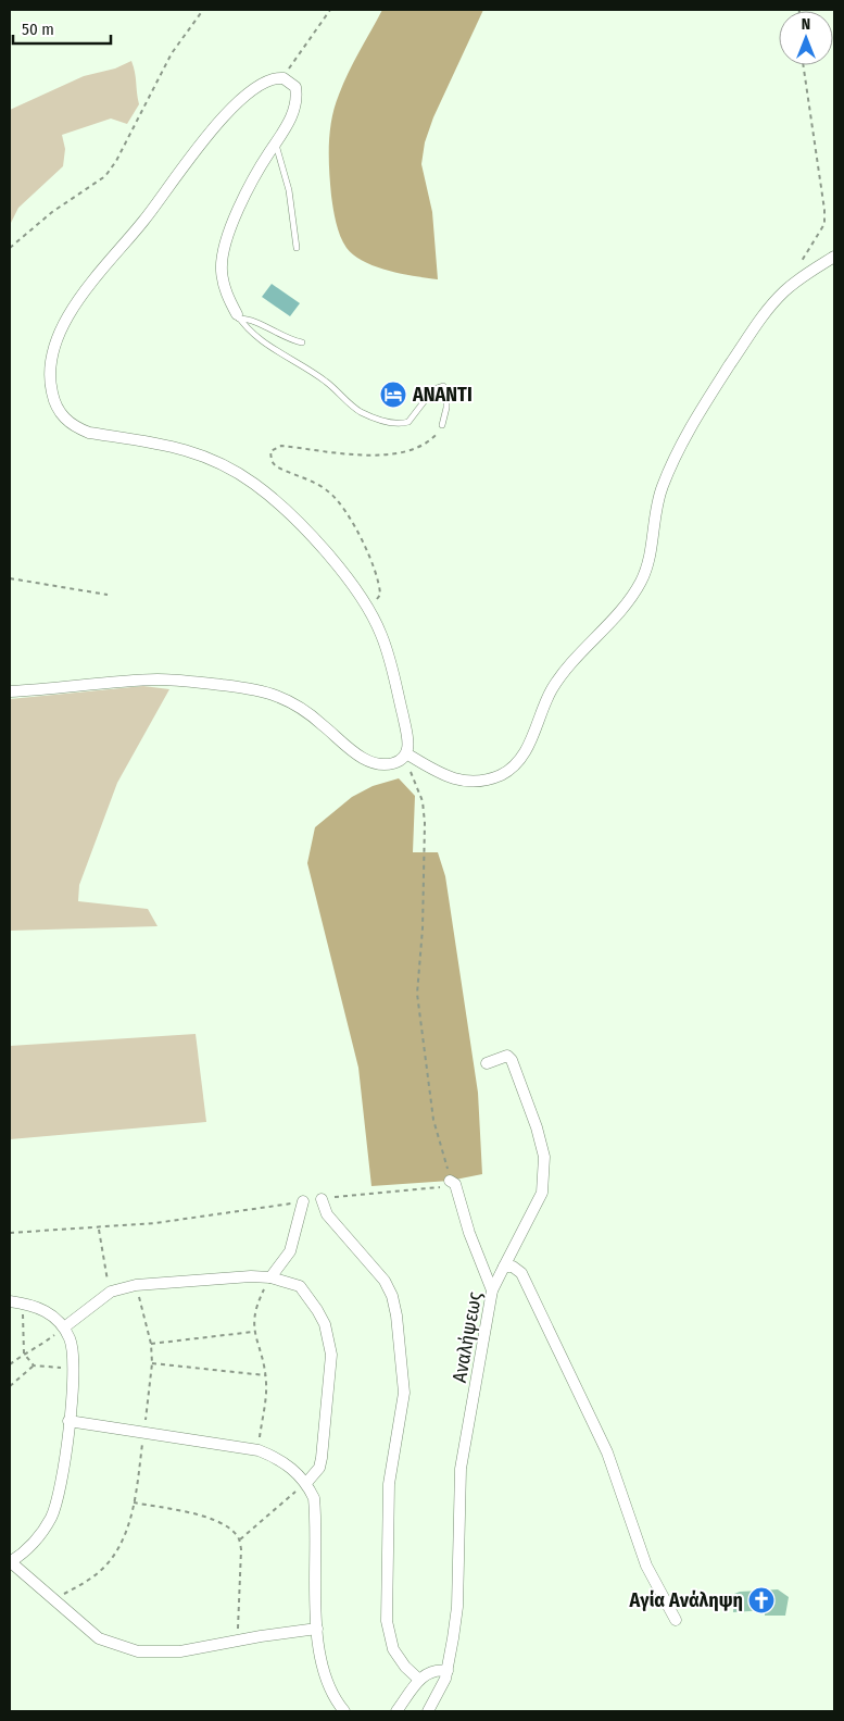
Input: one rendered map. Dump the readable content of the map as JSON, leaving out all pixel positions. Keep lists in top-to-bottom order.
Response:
{
  "streets": {
    "street": ["Αναλήψεως"]
  },
  "places": {
    "hotel": ["ΑΝΑΝΤΙ"],
    "church": ["Αγία Ανάληψη"]
  },
  "scale_bar": "50 m",
  "north": "top"
}
